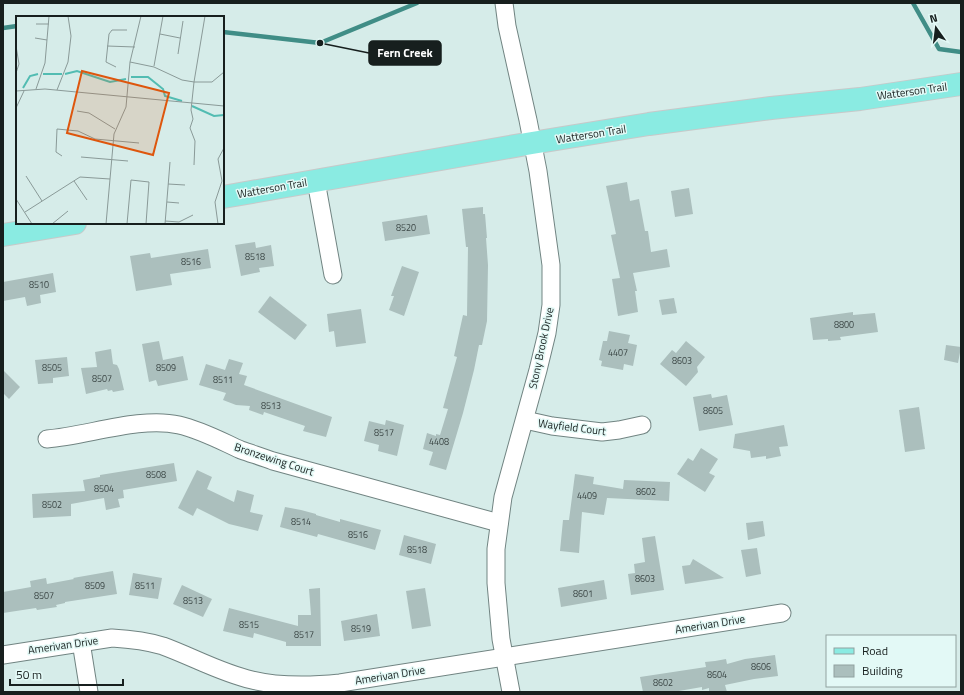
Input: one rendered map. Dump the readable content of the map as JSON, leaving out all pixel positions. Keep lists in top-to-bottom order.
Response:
{
  "streets": {
    "main road": ["Watterson Trail"],
    "street": [
      "Stony Brook Drive",
      "Wayfield Court",
      "Bronzewing Court",
      "Amerivan Drive"
    ]
  },
  "crossings": [
    ["Watterson Trail", "Stony Brook Drive"],
    ["Stony Brook Drive", "Wayfield Court"],
    ["Stony Brook Drive", "Bronzewing Court"],
    ["Stony Brook Drive", "Amerivan Drive"]
  ],
  "places": ["Fern Creek"],
  "house_numbers": [
    "8520",
    "8518",
    "8516",
    "8510",
    "8800",
    "4407",
    "8603",
    "8505",
    "8509",
    "8507",
    "8511",
    "8513",
    "8605",
    "8517",
    "4408",
    "8508",
    "8504",
    "8602",
    "4409",
    "8502",
    "8514",
    "8516",
    "8518",
    "8603",
    "8509",
    "8511",
    "8601",
    "8507",
    "8513",
    "8515",
    "8519",
    "8517",
    "8606",
    "8604",
    "8602"
  ],
  "legend": ["Road", "Building"],
  "scale_bar": "50 m",
  "north": "top"
}
